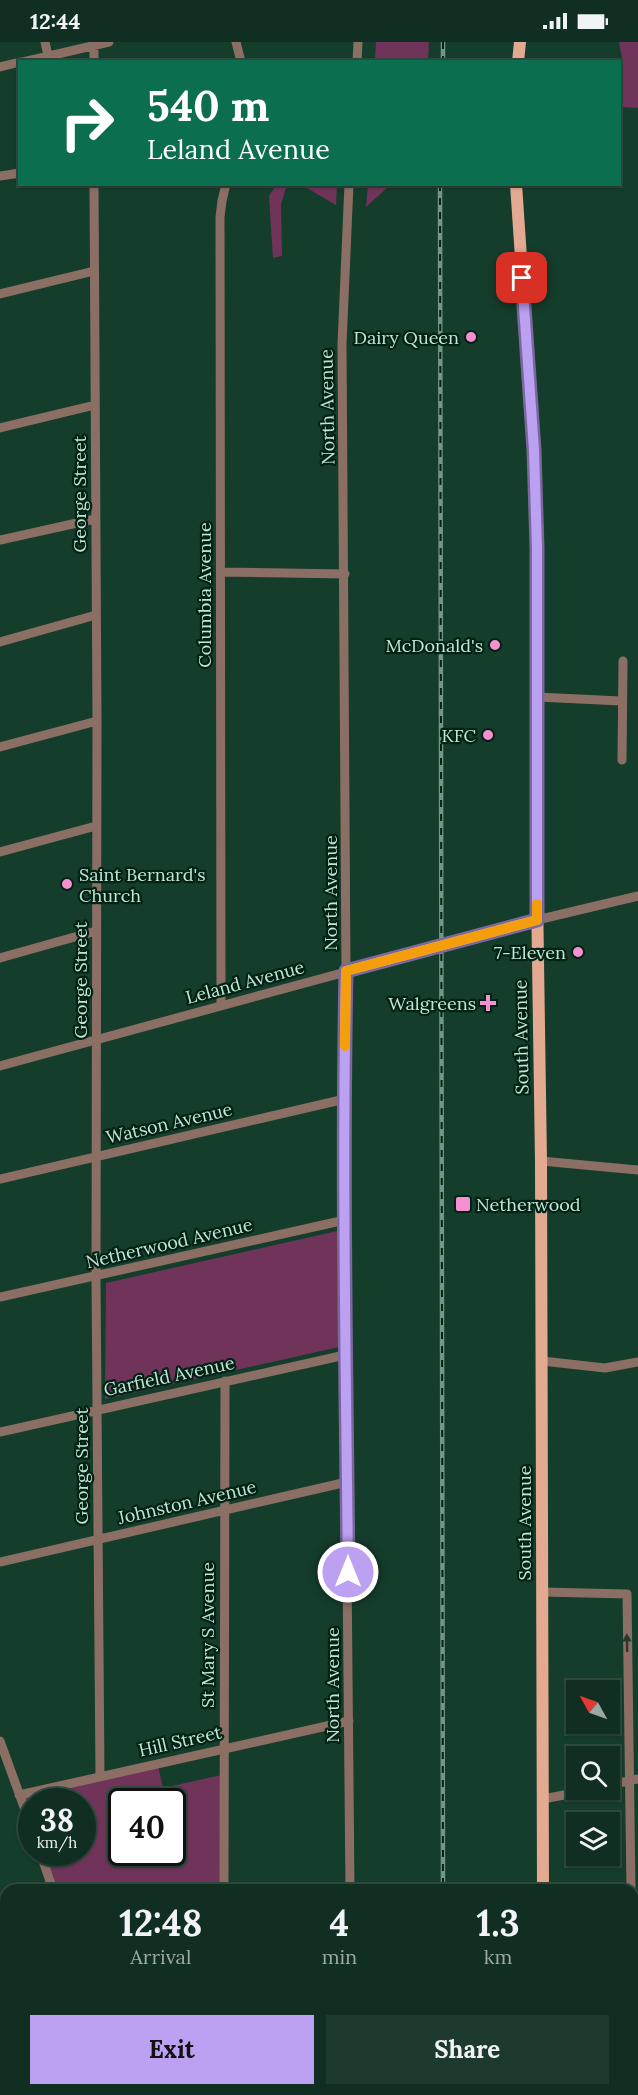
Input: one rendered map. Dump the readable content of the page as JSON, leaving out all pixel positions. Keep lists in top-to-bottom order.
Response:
{
  "streets": {
    "main road": ["South Avenue"],
    "street": [
      "North Avenue",
      "George Street",
      "Columbia Avenue",
      "Leland Avenue",
      "Watson Avenue",
      "Netherwood Avenue",
      "Garfield Avenue",
      "Johnston Avenue",
      "St Mary S Avenue",
      "Hill Street"
    ]
  },
  "crossings": [
    ["North Avenue", "Leland Avenue"],
    ["North Avenue", "Watson Avenue"],
    ["North Avenue", "Netherwood Avenue"],
    ["North Avenue", "Garfield Avenue"],
    ["North Avenue", "Johnston Avenue"],
    ["North Avenue", "Hill Street"],
    ["George Street", "Leland Avenue"],
    ["George Street", "Watson Avenue"],
    ["George Street", "Netherwood Avenue"],
    ["George Street", "Garfield Avenue"],
    ["George Street", "Johnston Avenue"],
    ["George Street", "Hill Street"],
    ["Columbia Avenue", "Leland Avenue"],
    ["Leland Avenue", "South Avenue"],
    ["Garfield Avenue", "St Mary S Avenue"],
    ["Johnston Avenue", "St Mary S Avenue"],
    ["St Mary S Avenue", "Hill Street"]
  ],
  "places": {
    "other": [
      "Dairy Queen",
      "McDonald's",
      "KFC",
      "Saint Bernard's Church",
      "7-Eleven"
    ],
    "health": ["Walgreens"],
    "transit": ["Netherwood"]
  },
  "north": "top left",
  "page": {
    "status": "12:44",
    "turn": ["540 m", "Leland Avenue"],
    "speed": "38 km/h",
    "limit": "40",
    "eta": [
      "12:48",
      "Arrival",
      "4",
      "min",
      "1.3",
      "km"
    ],
    "buttons": ["Exit", "Share"]
  }
}
